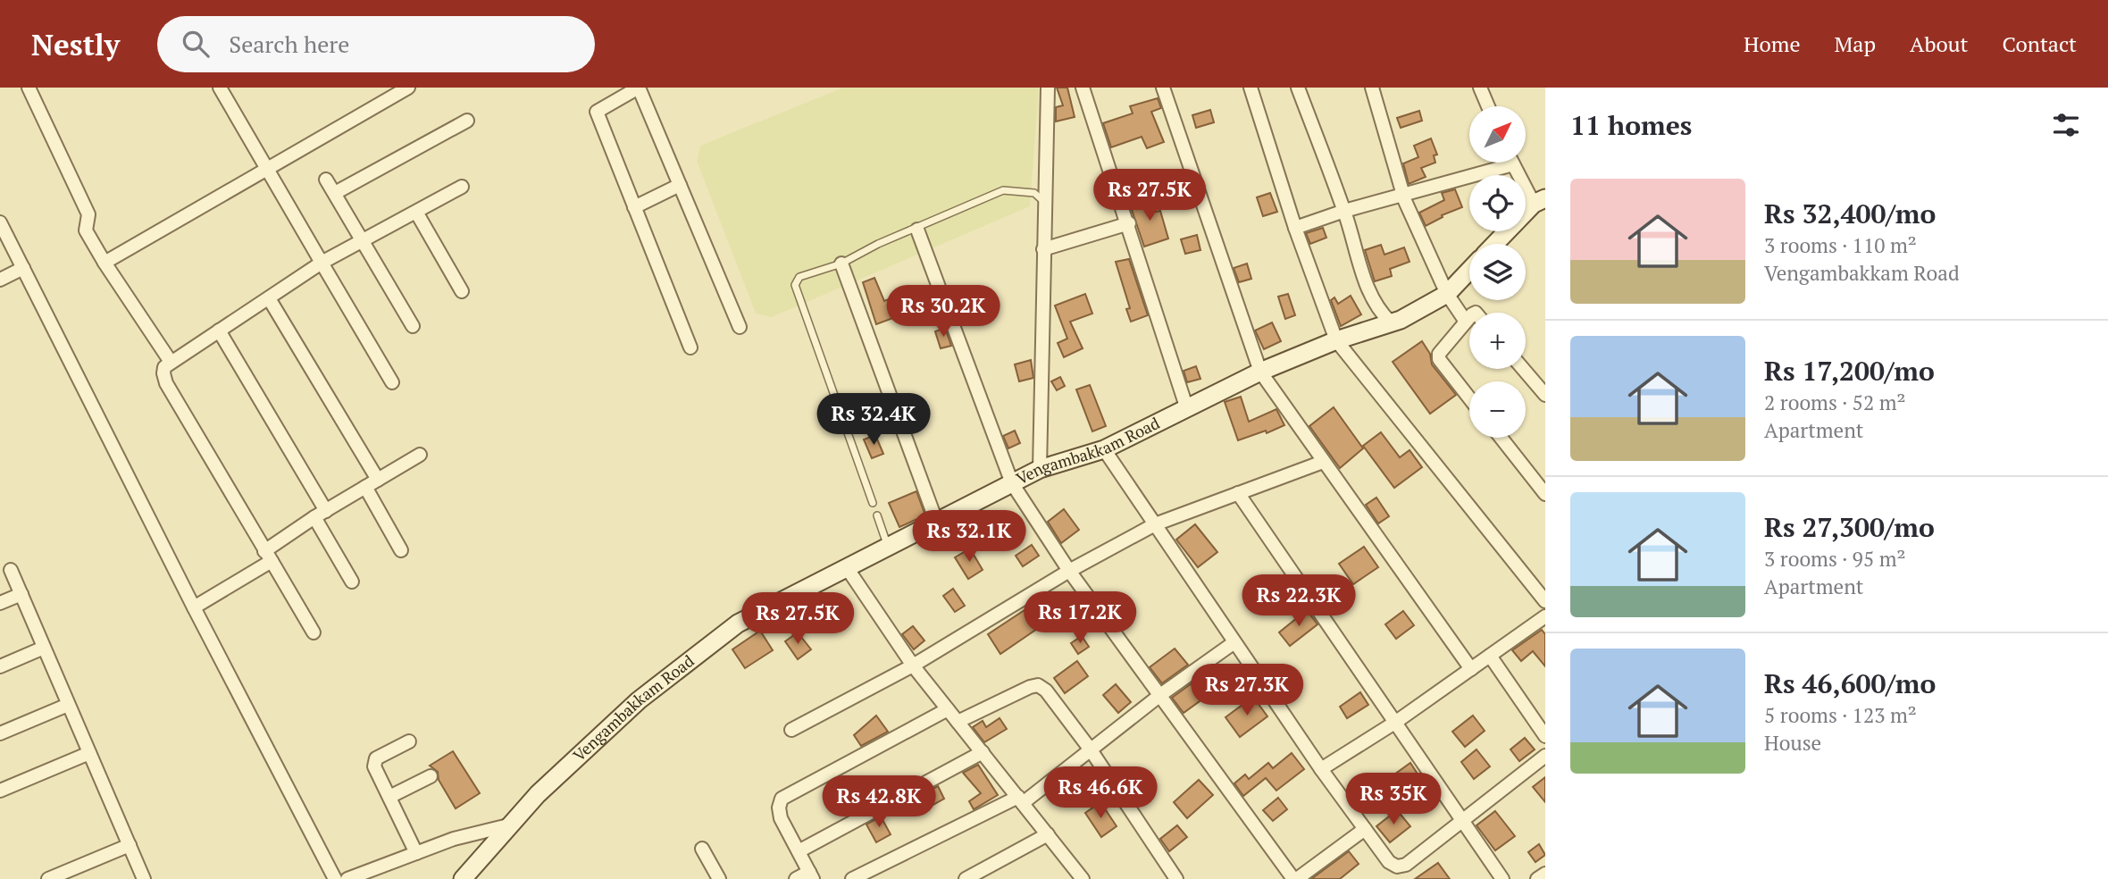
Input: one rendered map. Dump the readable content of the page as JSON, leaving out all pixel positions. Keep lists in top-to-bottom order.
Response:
{
  "streets": {
    "main road": ["Vengambakkam Road"]
  },
  "north": "top right",
  "page": {
    "header": "Nestly",
    "search": "Search here",
    "nav": [
      "Home",
      "Map",
      "About",
      "Contact"
    ],
    "heading": "11 homes",
    "map_buttons": ["+", "−"],
    "list": [
      {
        "name": "Rs 32,400/mo",
        "note": "3 rooms · 110 m² · Vengambakkam Road"
      },
      {
        "name": "Rs 17,200/mo",
        "note": "2 rooms · 52 m² · Apartment"
      },
      {
        "name": "Rs 27,300/mo",
        "note": "3 rooms · 95 m² · Apartment"
      },
      {
        "name": "Rs 46,600/mo",
        "note": "5 rooms · 123 m² · House"
      }
    ],
    "price": [
      "Rs 27.5K",
      "Rs 30.2K",
      "Rs 32.4K",
      "Rs 32.1K",
      "Rs 22.3K",
      "Rs 17.2K",
      "Rs 27.5K",
      "Rs 27.3K",
      "Rs 46.6K",
      "Rs 35K",
      "Rs 42.8K"
    ]
  }
}
